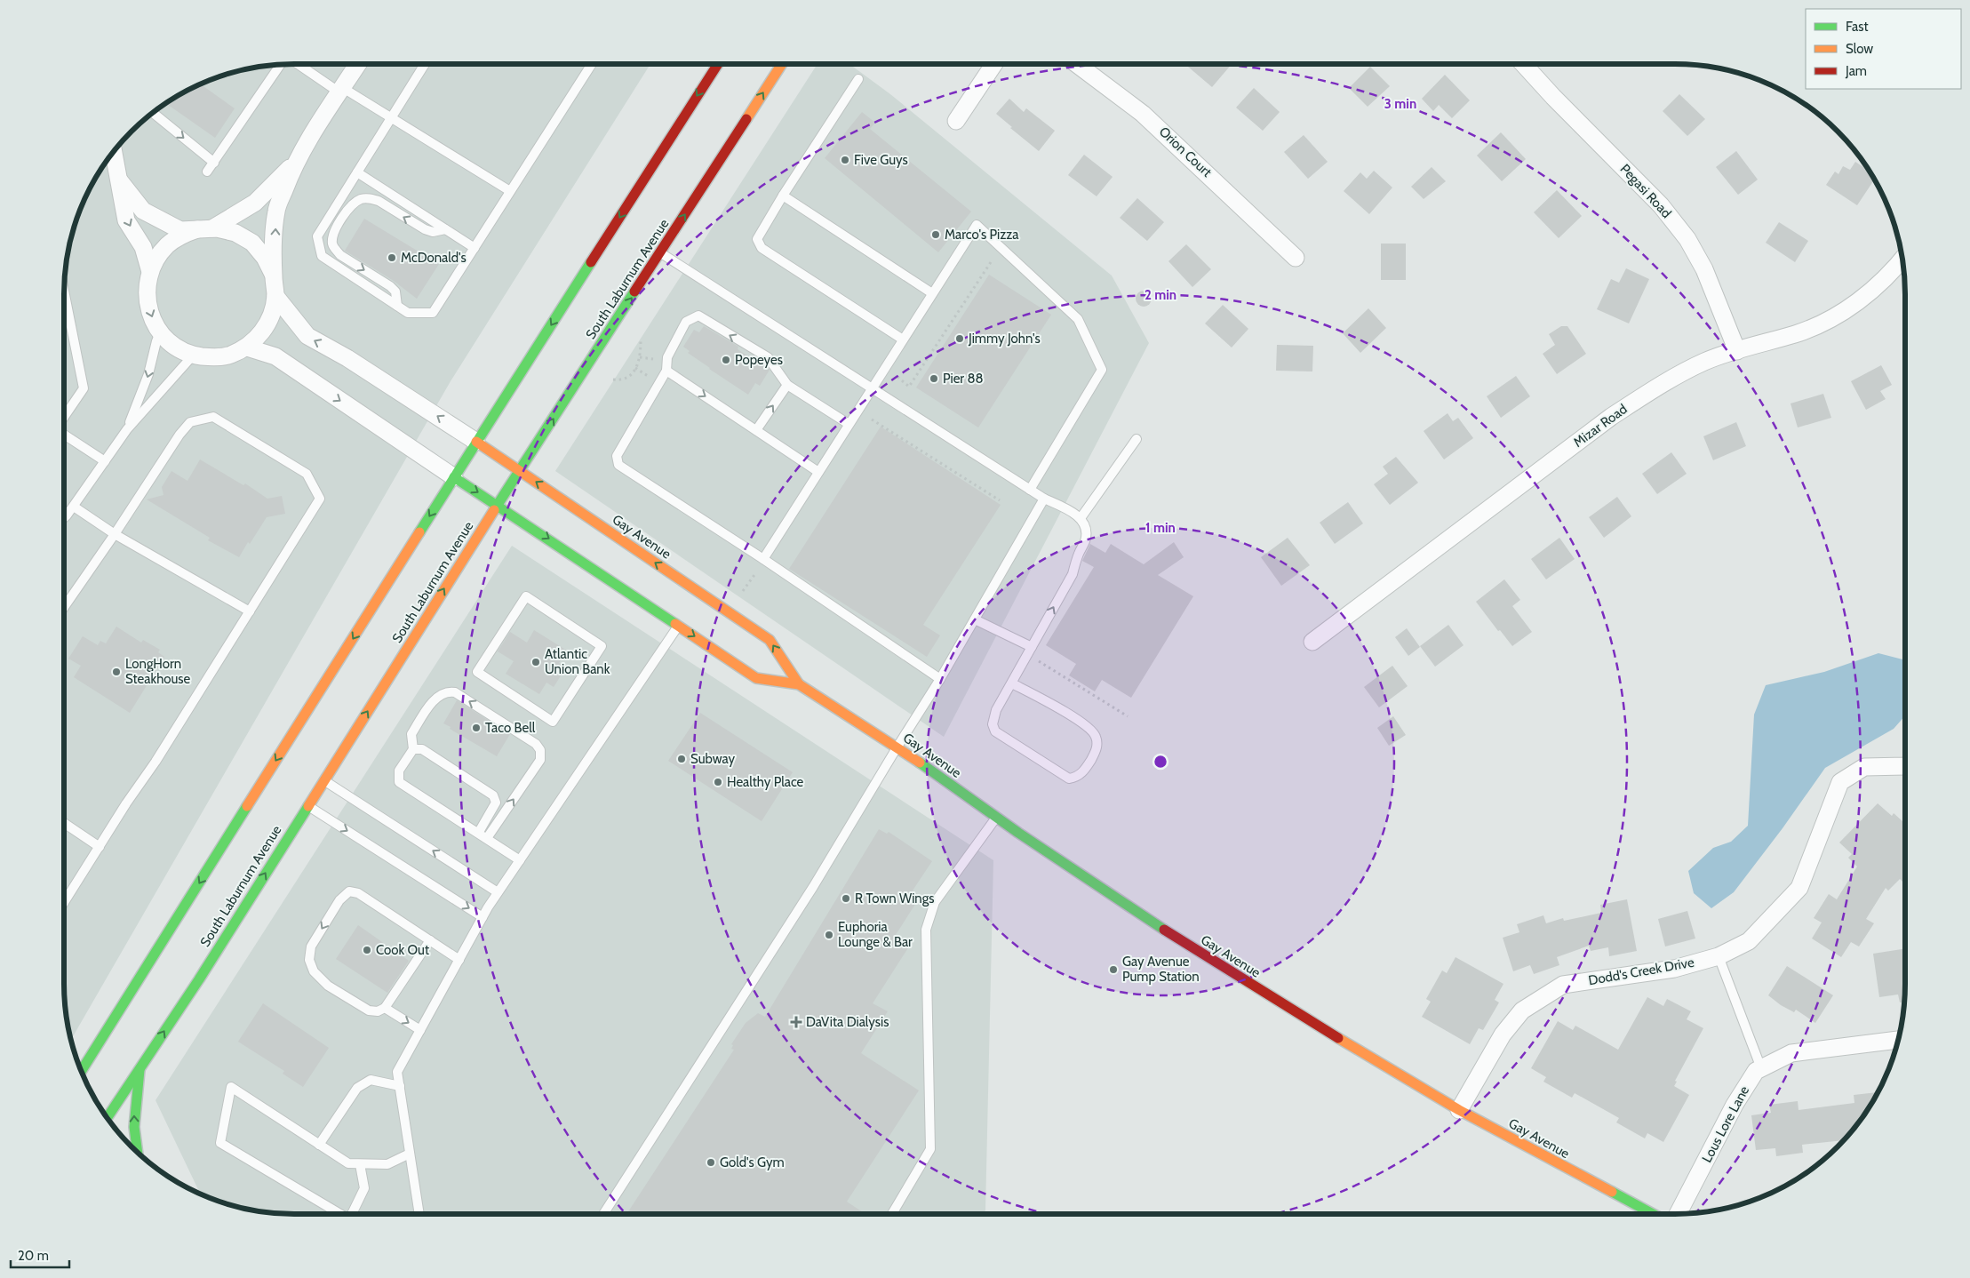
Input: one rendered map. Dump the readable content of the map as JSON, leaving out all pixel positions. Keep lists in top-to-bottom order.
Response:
{
  "streets": {
    "main road": ["South Laburnum Avenue", "Gay Avenue"],
    "street": [
      "Orion Court",
      "Pegasi Road",
      "Mizar Road",
      "Dodd's Creek Drive",
      "Lous Lore Lane"
    ]
  },
  "crossings": [
    ["Pegasi Road", "Mizar Road"],
    ["South Laburnum Avenue", "Gay Avenue"],
    ["Gay Avenue", "Dodd's Creek Drive"]
  ],
  "places": {
    "other": [
      "Five Guys",
      "Marco's Pizza",
      "McDonald's",
      "Jimmy John's",
      "Popeyes",
      "Pier 88",
      "Atlantic Union Bank",
      "LongHorn Steakhouse",
      "Taco Bell",
      "Subway",
      "Healthy Place",
      "R Town Wings",
      "Euphoria Lounge & Bar",
      "Cook Out",
      "Gay Avenue Pump Station",
      "Gold's Gym"
    ],
    "health": ["DaVita Dialysis"]
  },
  "legend": ["Fast", "Slow", "Jam"],
  "scale_bar": "20 m",
  "rings": ["3 min", "2 min", "1 min"]
}
